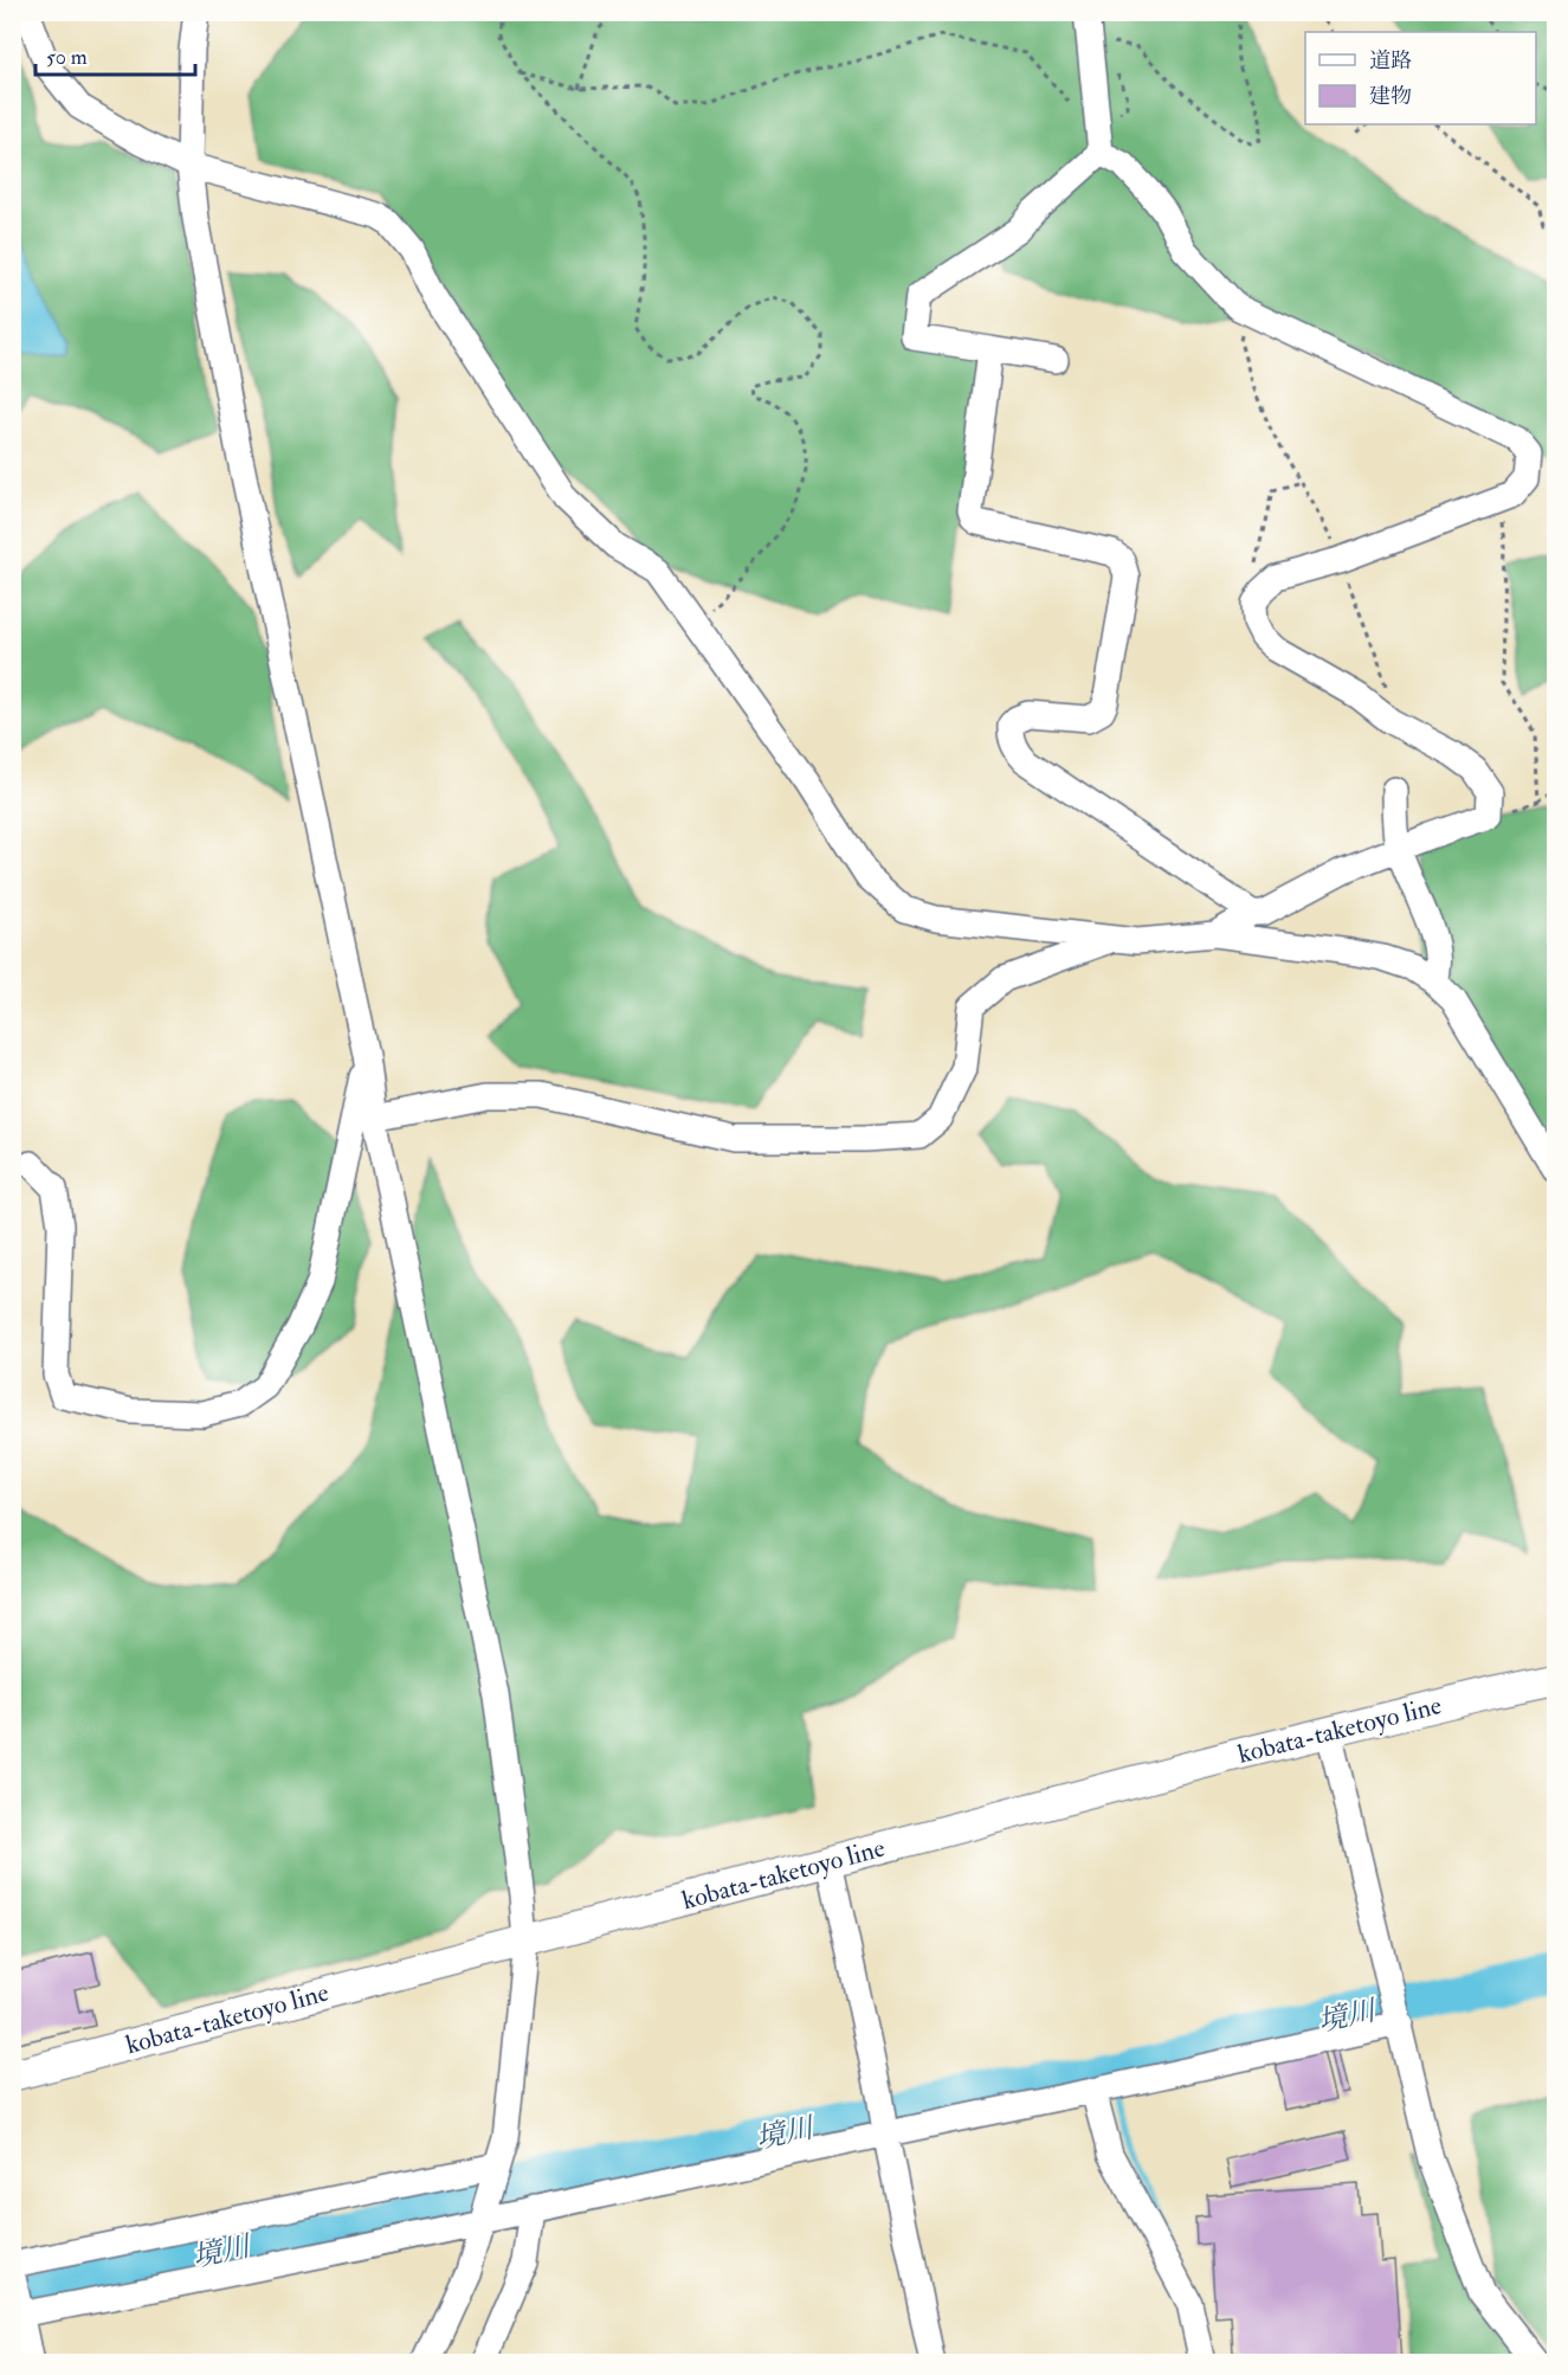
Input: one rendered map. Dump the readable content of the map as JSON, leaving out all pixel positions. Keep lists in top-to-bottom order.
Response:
{
  "streets": {
    "main road": ["kobata-taketoyo line"]
  },
  "water": ["境川"],
  "legend": ["道路", "建物"],
  "scale_bar": "50 m"
}
